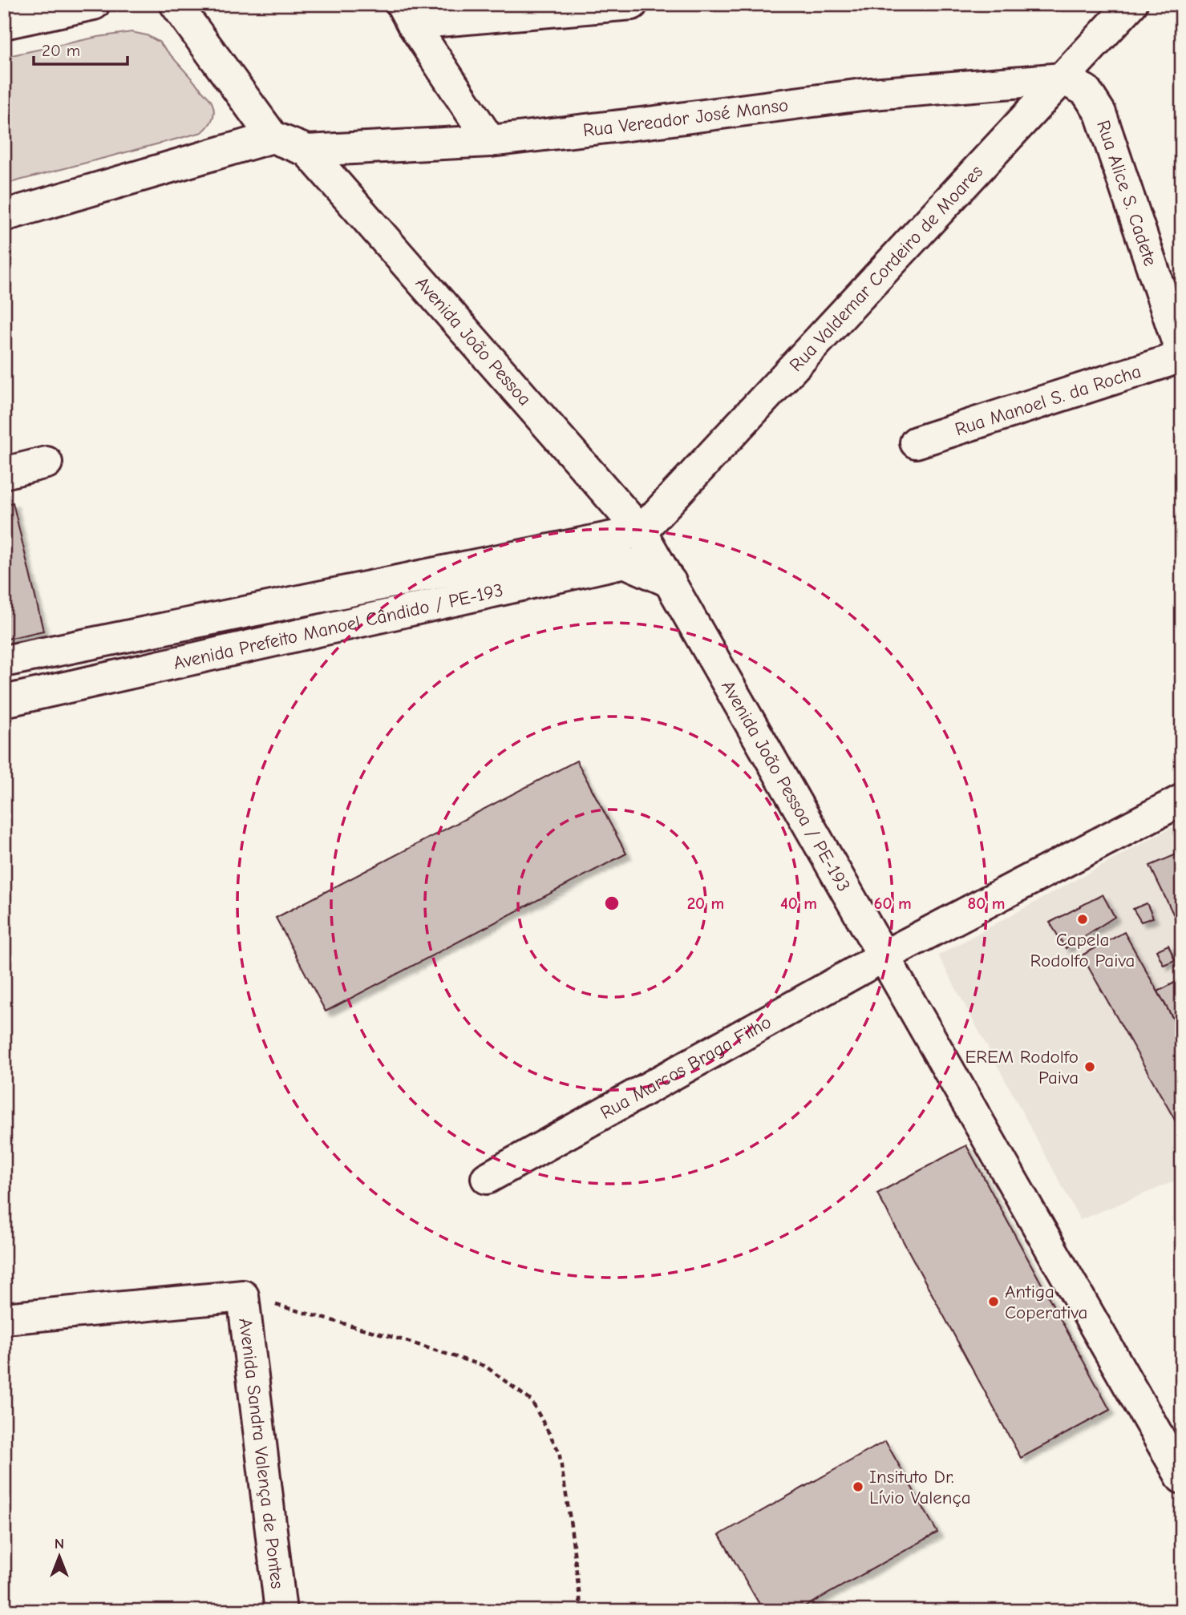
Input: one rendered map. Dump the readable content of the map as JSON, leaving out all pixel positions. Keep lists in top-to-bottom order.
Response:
{
  "streets": {
    "main road": [
      "Rua Vereador José Manso",
      "Rua Alice S. Cadete",
      "Rua Valdemar Cordeiro de Moares",
      "Avenida João Pessoa",
      "Rua Manoel S. da Rocha",
      "Avenida Prefeito Manoel Cândido / PE-193",
      "Avenida João Pessoa / PE-193",
      "Rua Marcos Braga Filho",
      "Avenida Sandra Valença de Pontes"
    ]
  },
  "crossings": [
    ["Rua Vereador José Manso", "Rua Alice S. Cadete"],
    ["Rua Vereador José Manso", "Rua Valdemar Cordeiro de Moares"],
    ["Rua Vereador José Manso", "Avenida João Pessoa"],
    ["Rua Alice S. Cadete", "Rua Valdemar Cordeiro de Moares"],
    ["Rua Alice S. Cadete", "Rua Manoel S. da Rocha"],
    ["Rua Valdemar Cordeiro de Moares", "Avenida João Pessoa"],
    ["Rua Valdemar Cordeiro de Moares", "Avenida Prefeito Manoel Cândido / PE-193"],
    ["Rua Valdemar Cordeiro de Moares", "Avenida João Pessoa / PE-193"],
    ["Avenida João Pessoa", "Avenida Prefeito Manoel Cândido / PE-193"],
    ["Avenida João Pessoa", "Avenida João Pessoa / PE-193"],
    ["Avenida Prefeito Manoel Cândido / PE-193", "Avenida João Pessoa / PE-193"],
    ["Avenida João Pessoa / PE-193", "Rua Marcos Braga Filho"]
  ],
  "places": [
    "Capela Rodolfo Paiva",
    "EREM Rodolfo Paiva",
    "Antiga Coperativa",
    "Insituto Dr. Lívio Valença"
  ],
  "scale_bar": "20 m",
  "north": "top",
  "rings": [
    "20 m",
    "40 m",
    "60 m",
    "80 m"
  ]
}
